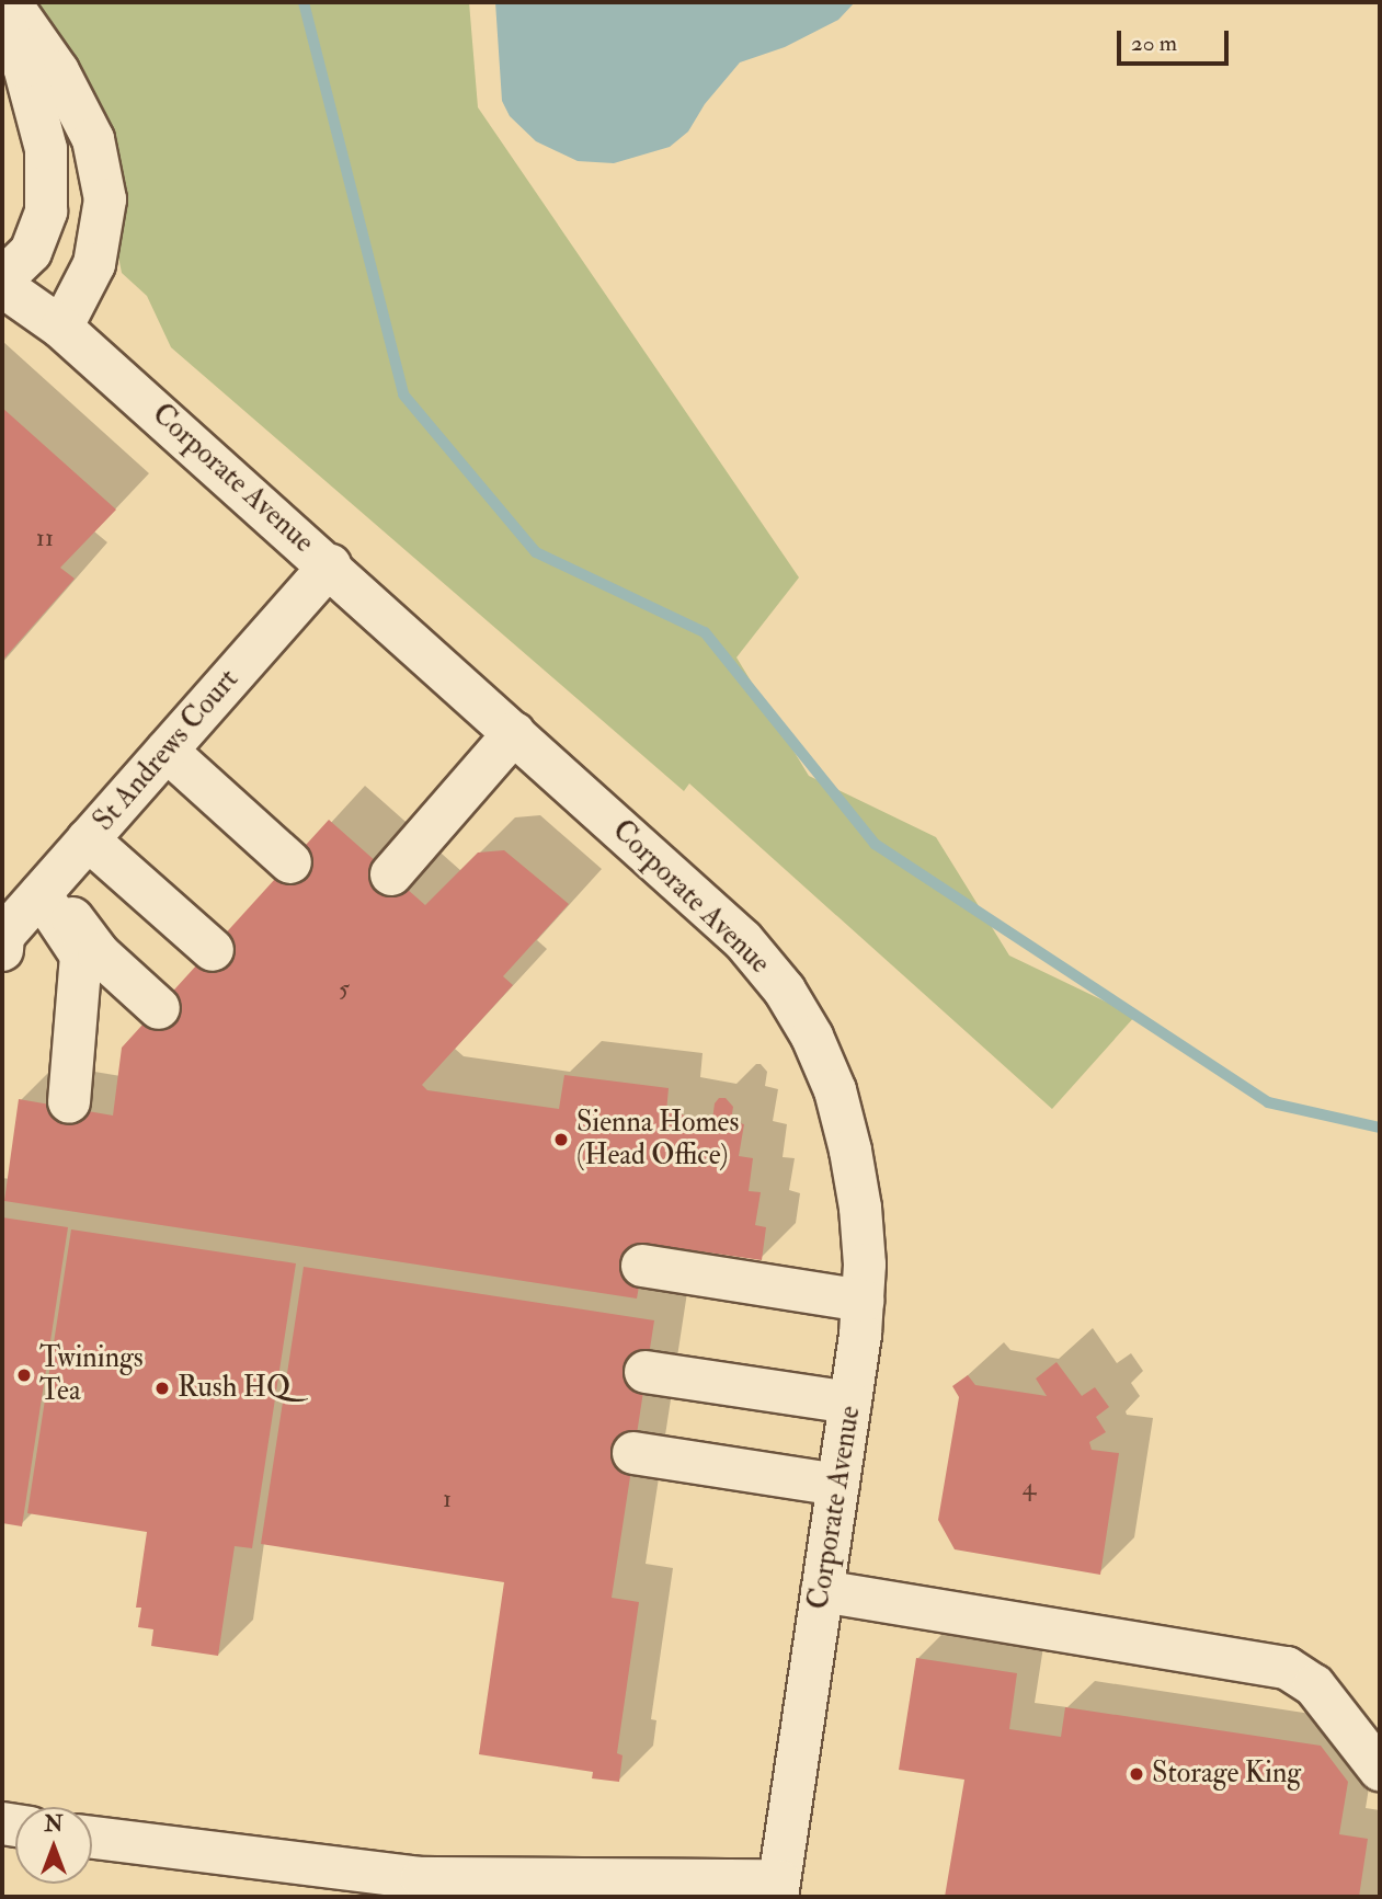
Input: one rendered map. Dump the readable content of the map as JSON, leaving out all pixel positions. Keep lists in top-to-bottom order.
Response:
{
  "streets": {
    "street": ["Corporate Avenue", "St Andrews Court"]
  },
  "crossings": [
    ["Corporate Avenue", "St Andrews Court"]
  ],
  "places": [
    "Sienna Homes (Head Office)",
    "Twinings Tea",
    "Rush HQ",
    "Storage King"
  ],
  "house_numbers": [
    "11",
    "5",
    "4",
    "1"
  ],
  "scale_bar": "20 m",
  "north": "top"
}
